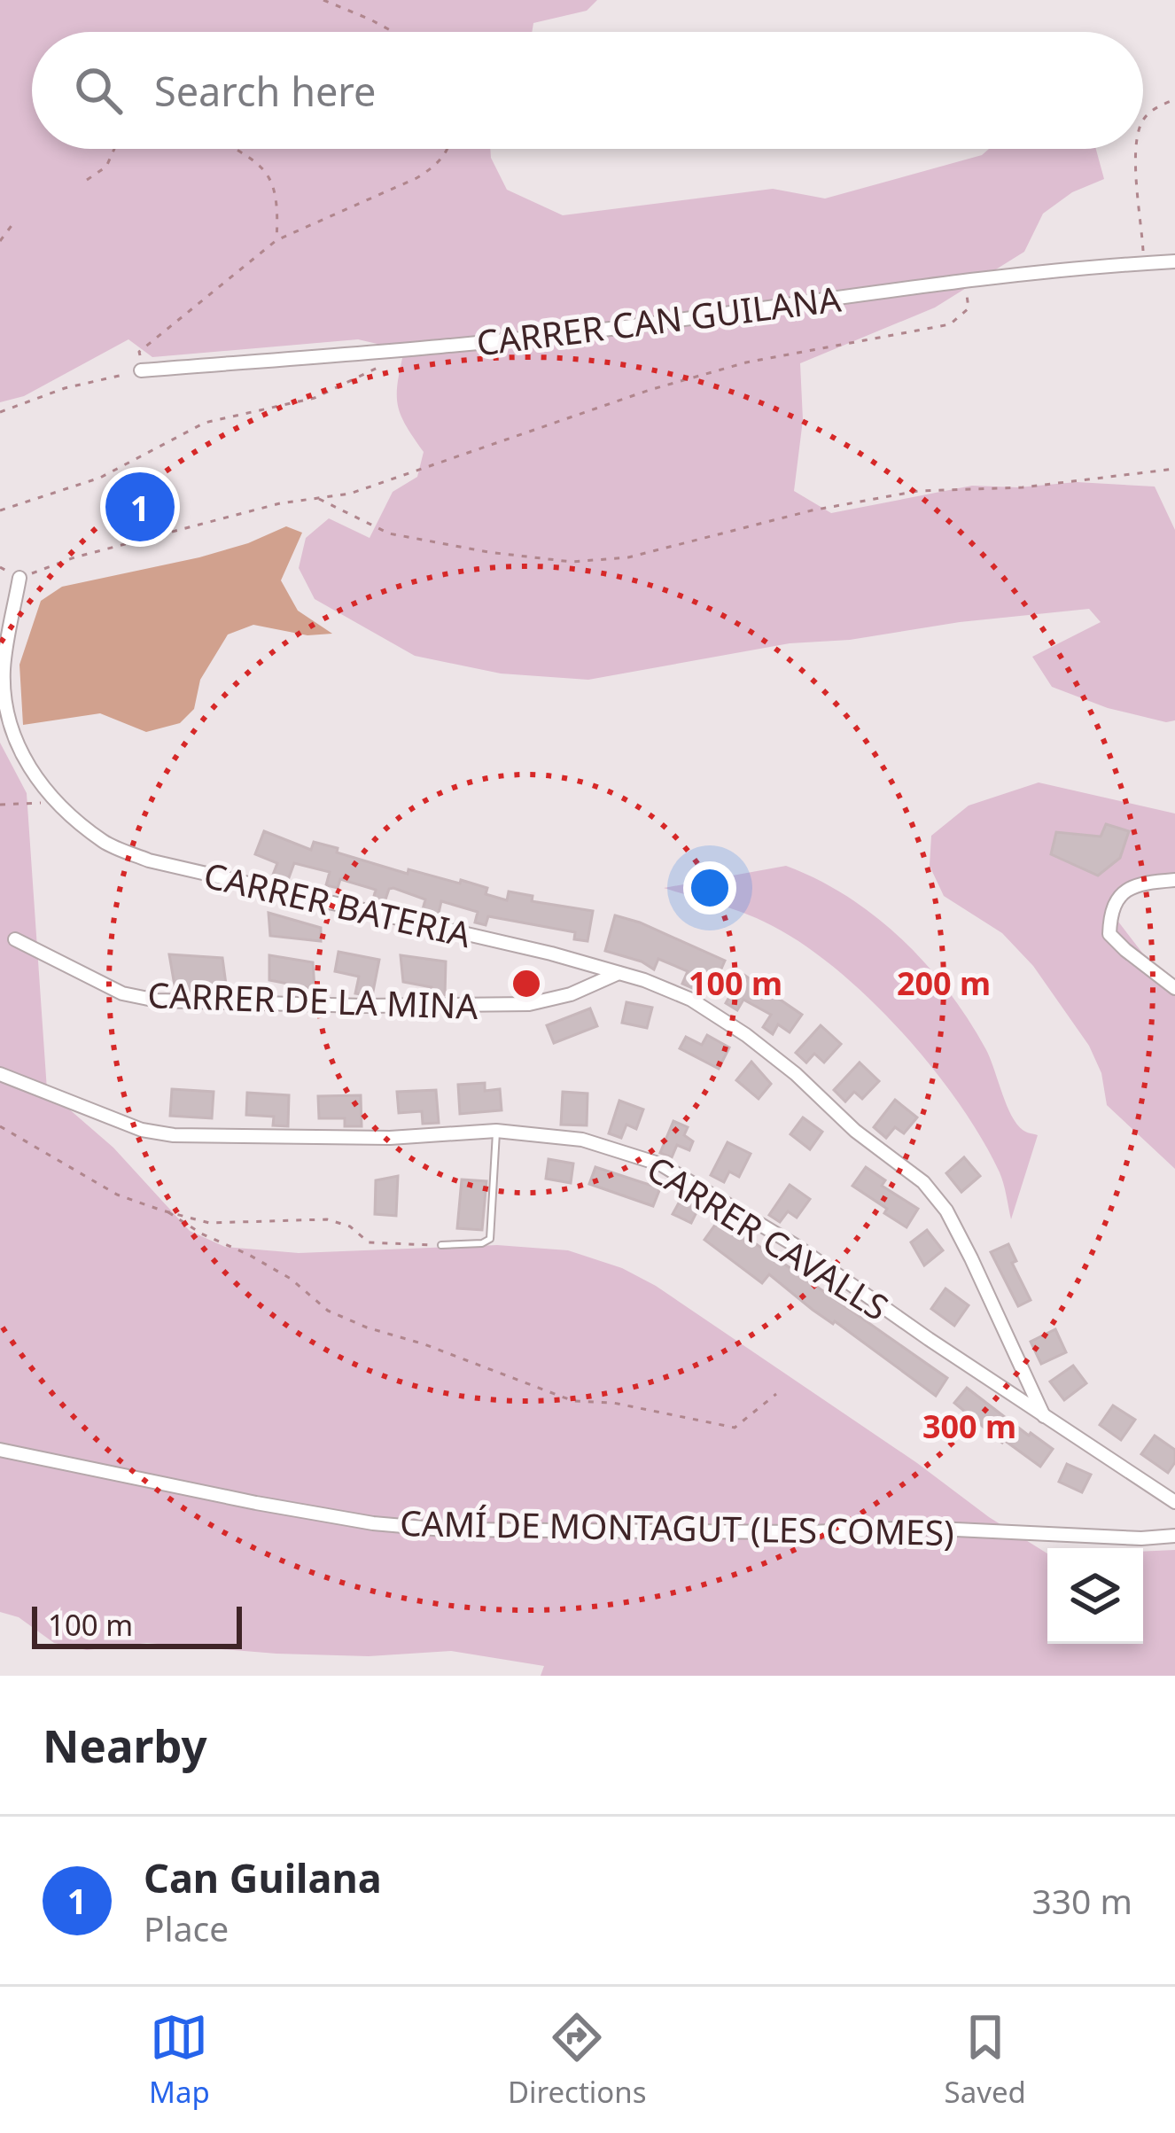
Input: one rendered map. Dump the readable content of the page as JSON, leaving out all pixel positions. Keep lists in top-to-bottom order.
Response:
{
  "streets": {
    "street": [
      "CARRER CAN GUILANA",
      "CARRER BATERIA",
      "CARRER DE LA MINA",
      "CARRER CAVALLS",
      "CAMÍ DE MONTAGUT (LES COMES)"
    ]
  },
  "crossings": [
    ["CARRER BATERIA", "CARRER DE LA MINA"],
    ["CARRER BATERIA", "CARRER CAVALLS"]
  ],
  "scale_bar": "100 m",
  "page": {
    "search": "Search here",
    "pins": "1",
    "scale": "100 m",
    "heading": "Nearby",
    "list": [
      {
        "mark": "1",
        "name": "Can Guilana",
        "note": "Place",
        "value": "330 m"
      }
    ],
    "nav": ["Map", "Directions", "Saved"]
  },
  "rings": ["100 m", "200 m", "300 m"]
}
